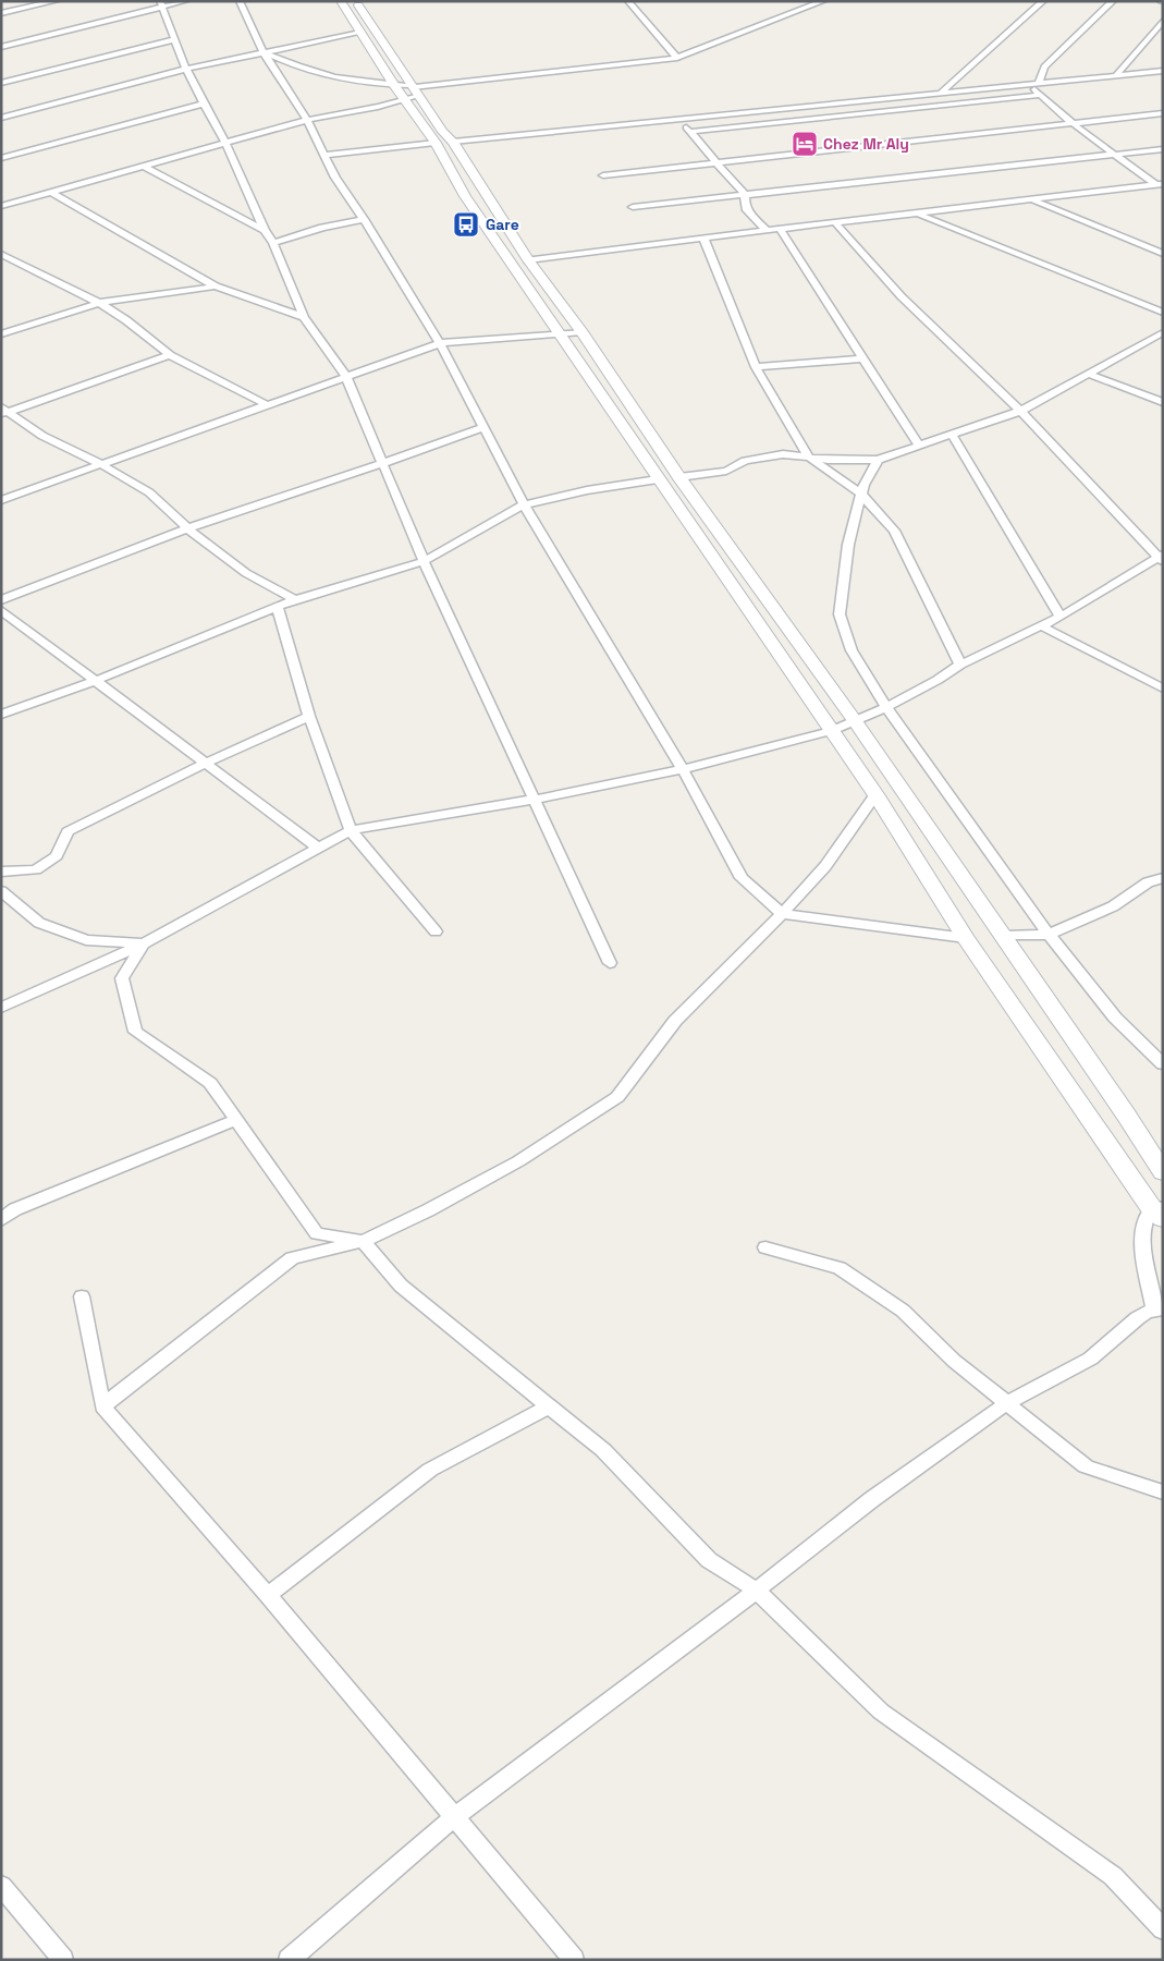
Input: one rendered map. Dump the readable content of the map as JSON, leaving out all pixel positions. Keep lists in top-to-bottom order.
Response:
{
  "places": {
    "hotel": ["Chez Mr Aly"],
    "bus stop": ["Gare"]
  }
}
